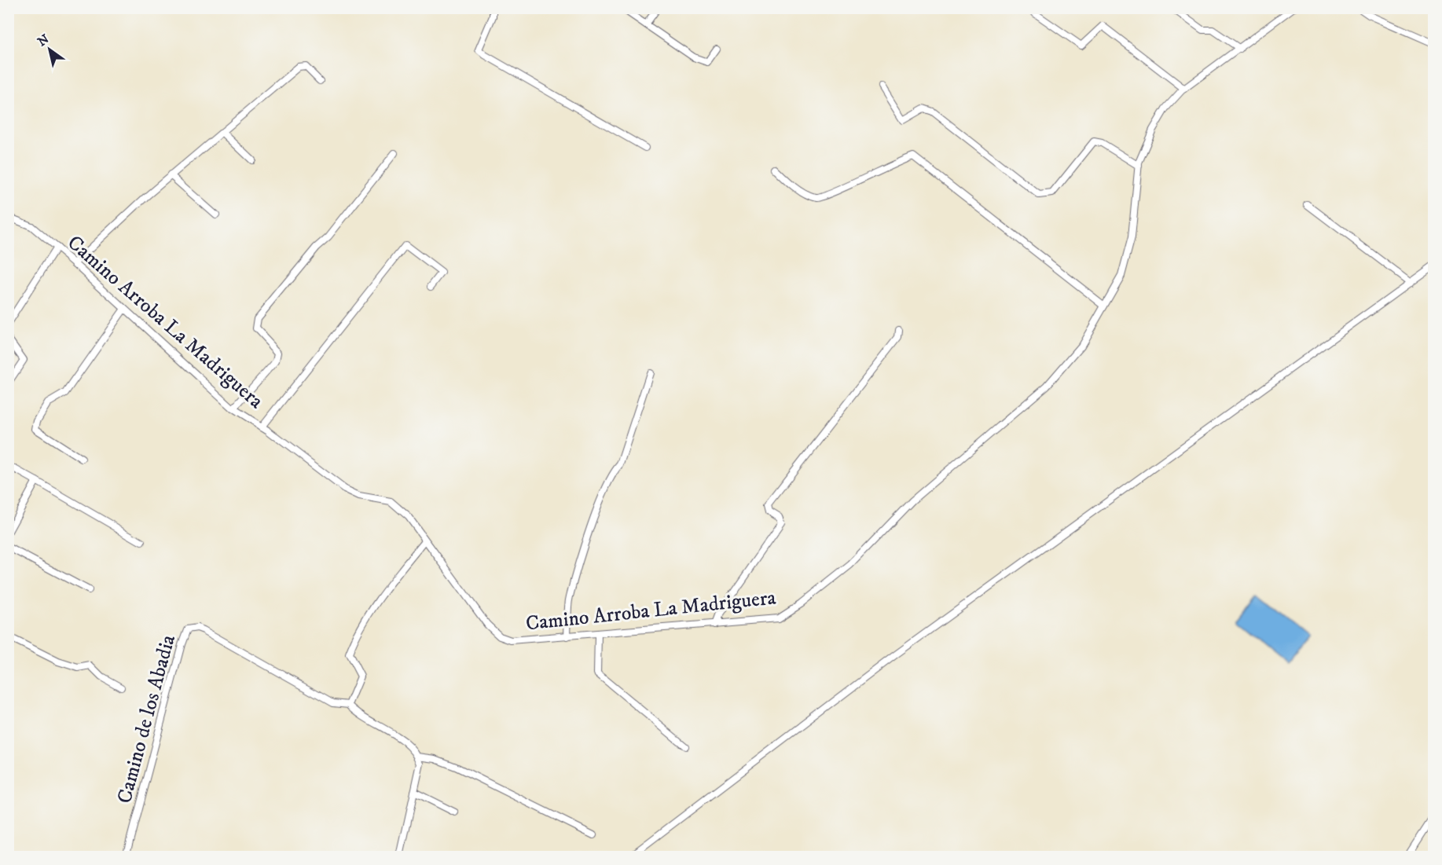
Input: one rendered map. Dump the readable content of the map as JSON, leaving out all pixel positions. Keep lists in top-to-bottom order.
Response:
{
  "streets": {
    "street": ["Camino Arroba La Madriguera", "Camino de los Abadia"]
  },
  "north": "top left"
}
